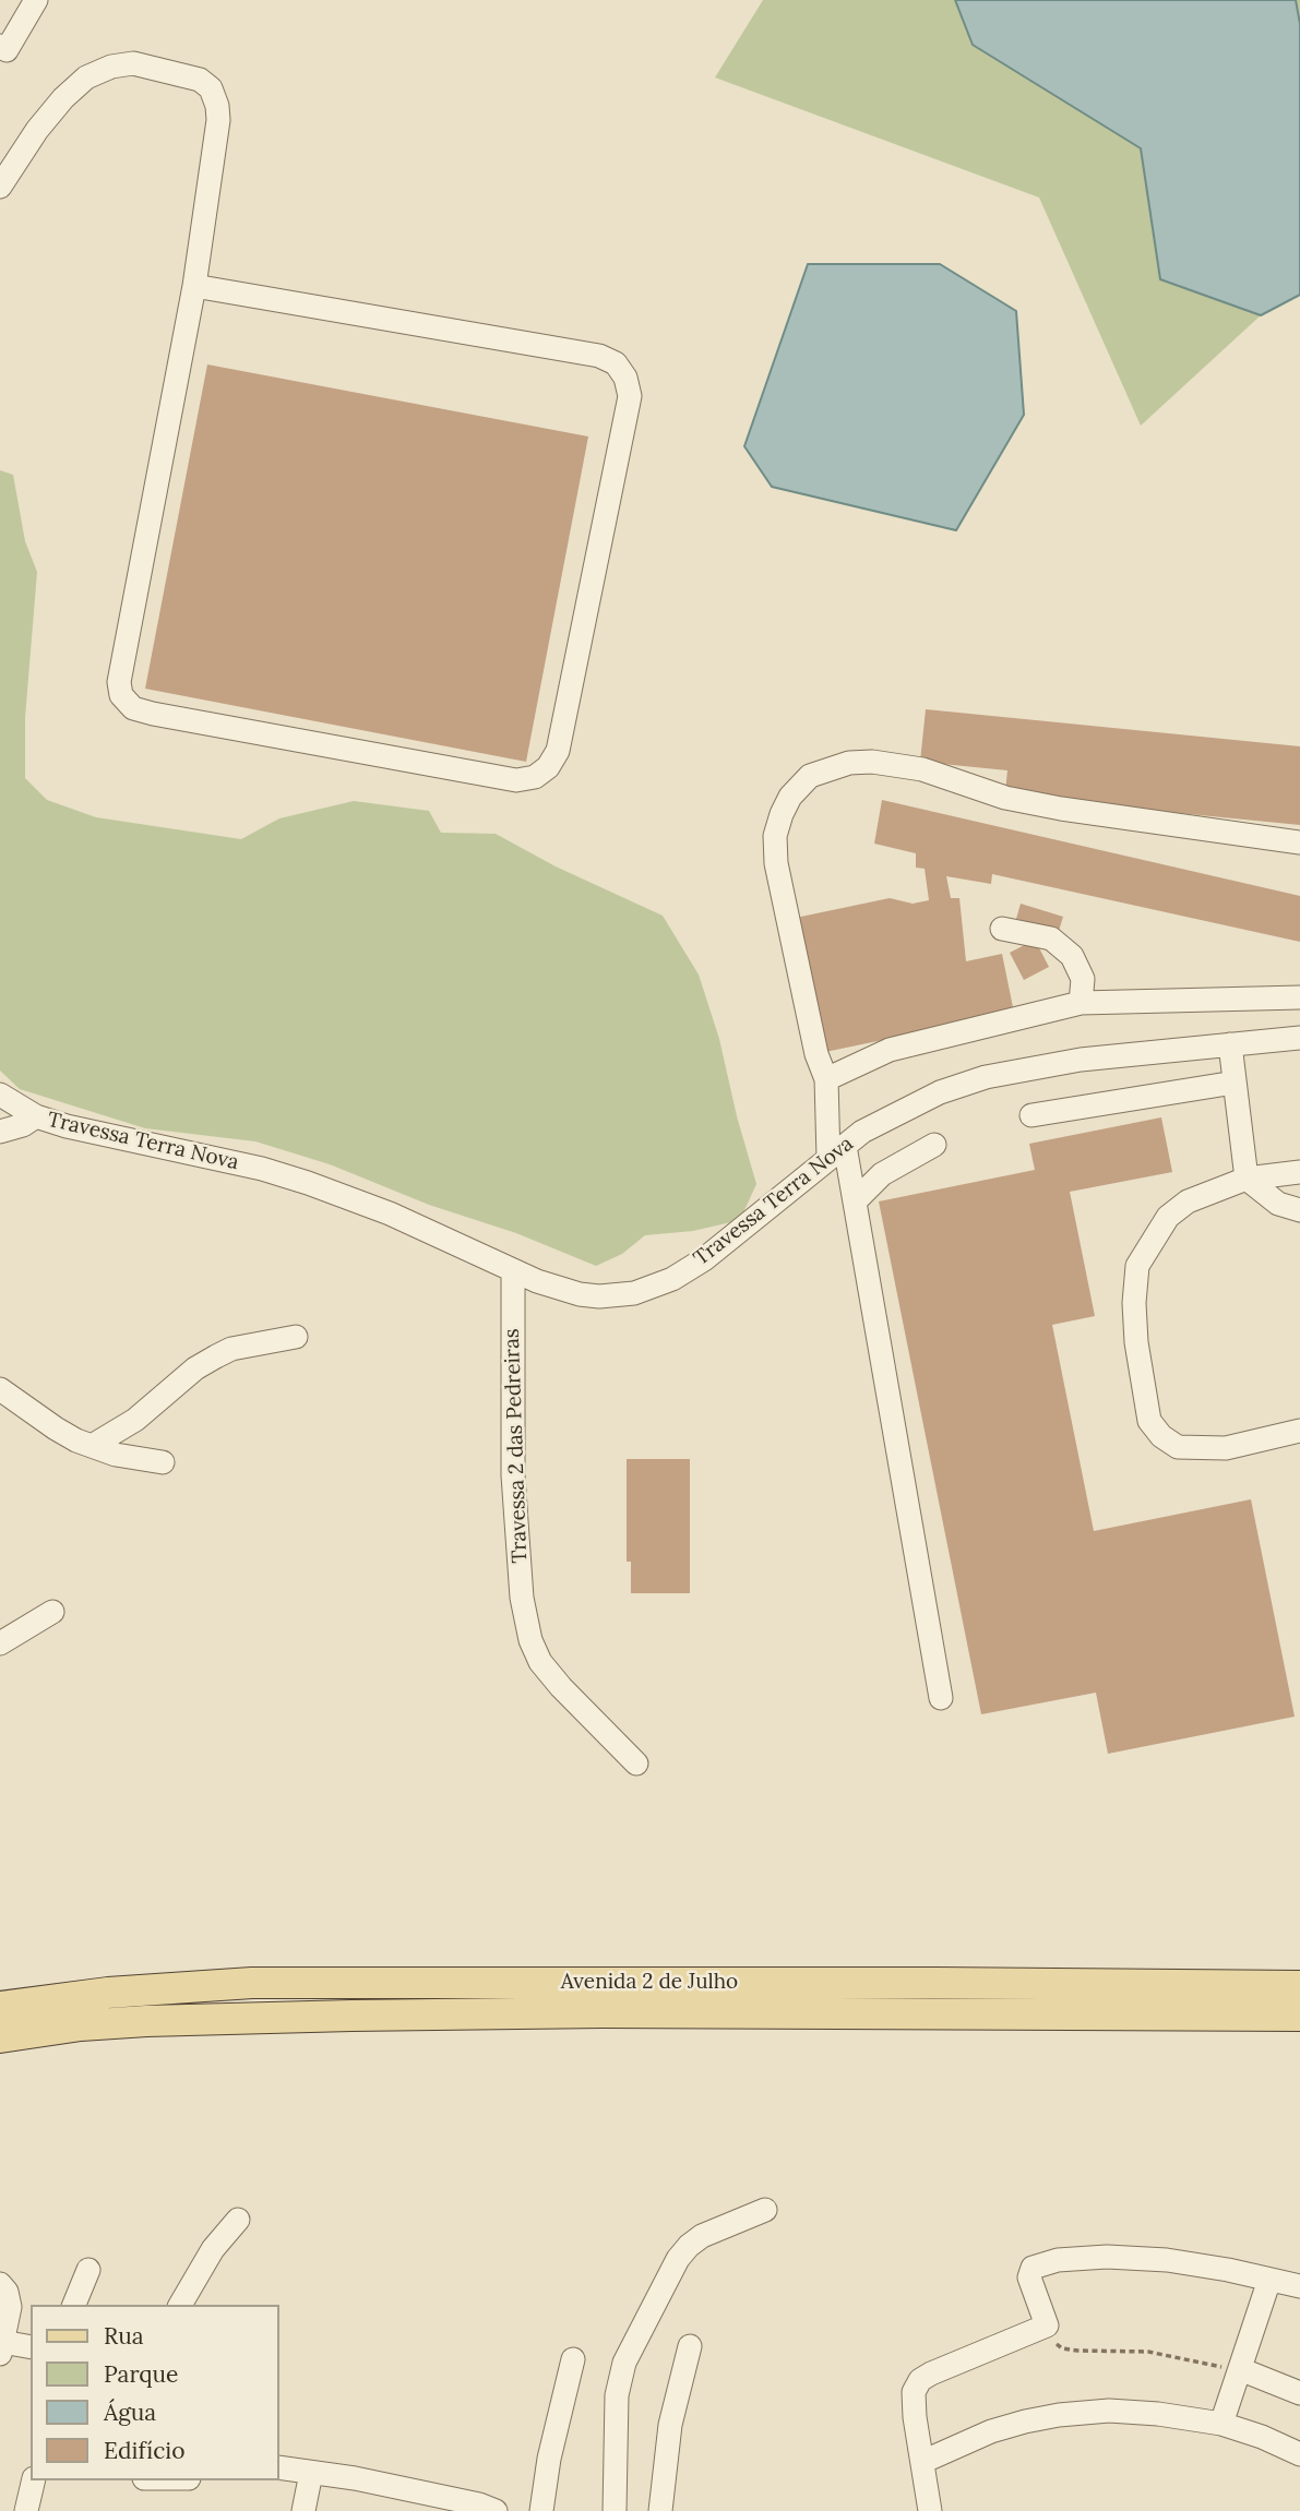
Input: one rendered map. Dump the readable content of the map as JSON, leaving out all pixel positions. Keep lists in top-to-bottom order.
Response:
{
  "streets": {
    "main road": ["Avenida 2 de Julho"],
    "street": ["Travessa Terra Nova", "Travessa 2 das Pedreiras"]
  },
  "crossings": [
    ["Travessa Terra Nova", "Travessa 2 das Pedreiras"]
  ],
  "legend": [
    "Rua",
    "Parque",
    "Água",
    "Edifício"
  ]
}
